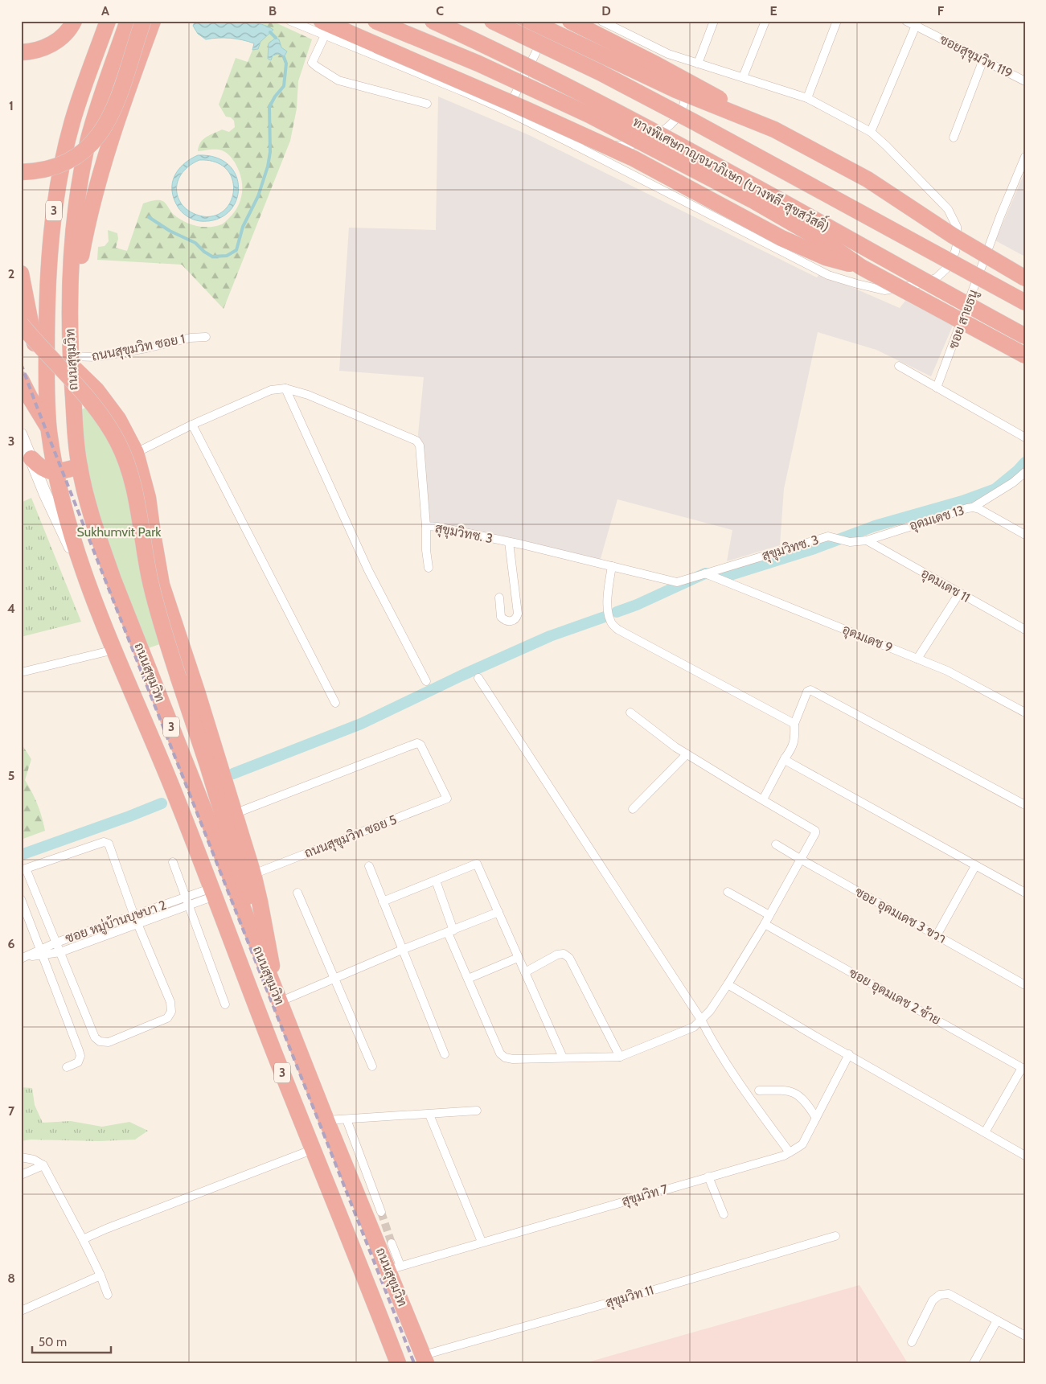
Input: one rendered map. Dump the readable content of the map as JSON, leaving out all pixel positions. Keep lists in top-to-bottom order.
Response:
{
  "streets": {
    "highway": ["ทางพิเศษกาญจนาภิเษก (บางพลี-สุขสวัสดิ์)", "3", "ถนนสุขุมวิท"],
    "street": [
      "ซอยสุขุมวิท 119",
      "ซอย สายธนู",
      "ถนนสุขุมวิท ซอย 1",
      "อุดมเดช 13",
      "สุขุมวิทซ. 3",
      "อุดมเดช 11",
      "อุดมเดช 9",
      "ถนนสุขุมวิท ซอย 5",
      "ซอย อุดมเดช 3 ขวา",
      "ซอย หมู่บ้านบุษบา 2",
      "ซอย อุดมเดช 2 ซ้าย",
      "สุขุมวิท 7",
      "สุขุมวิท 11"
    ]
  },
  "crossings": [
    ["ถนนสุขุมวิท ซอย 1", "ถนนสุขุมวิท"],
    ["ถนนสุขุมวิท", "สุขุมวิท 7"],
    ["ถนนสุขุมวิท", "สุขุมวิท 11"],
    ["อุดมเดช 13", "สุขุมวิทซ. 3"],
    ["อุดมเดช 13", "อุดมเดช 11"],
    ["สุขุมวิทซ. 3", "อุดมเดช 9"]
  ],
  "parks": ["Sukhumvit Park"],
  "scale_bar": "50 m",
  "grid": {
    "columns": [
      "A",
      "B",
      "C",
      "D",
      "E",
      "F"
    ],
    "rows": [
      "1",
      "2",
      "3",
      "4",
      "5",
      "6",
      "7",
      "8"
    ]
  }
}
